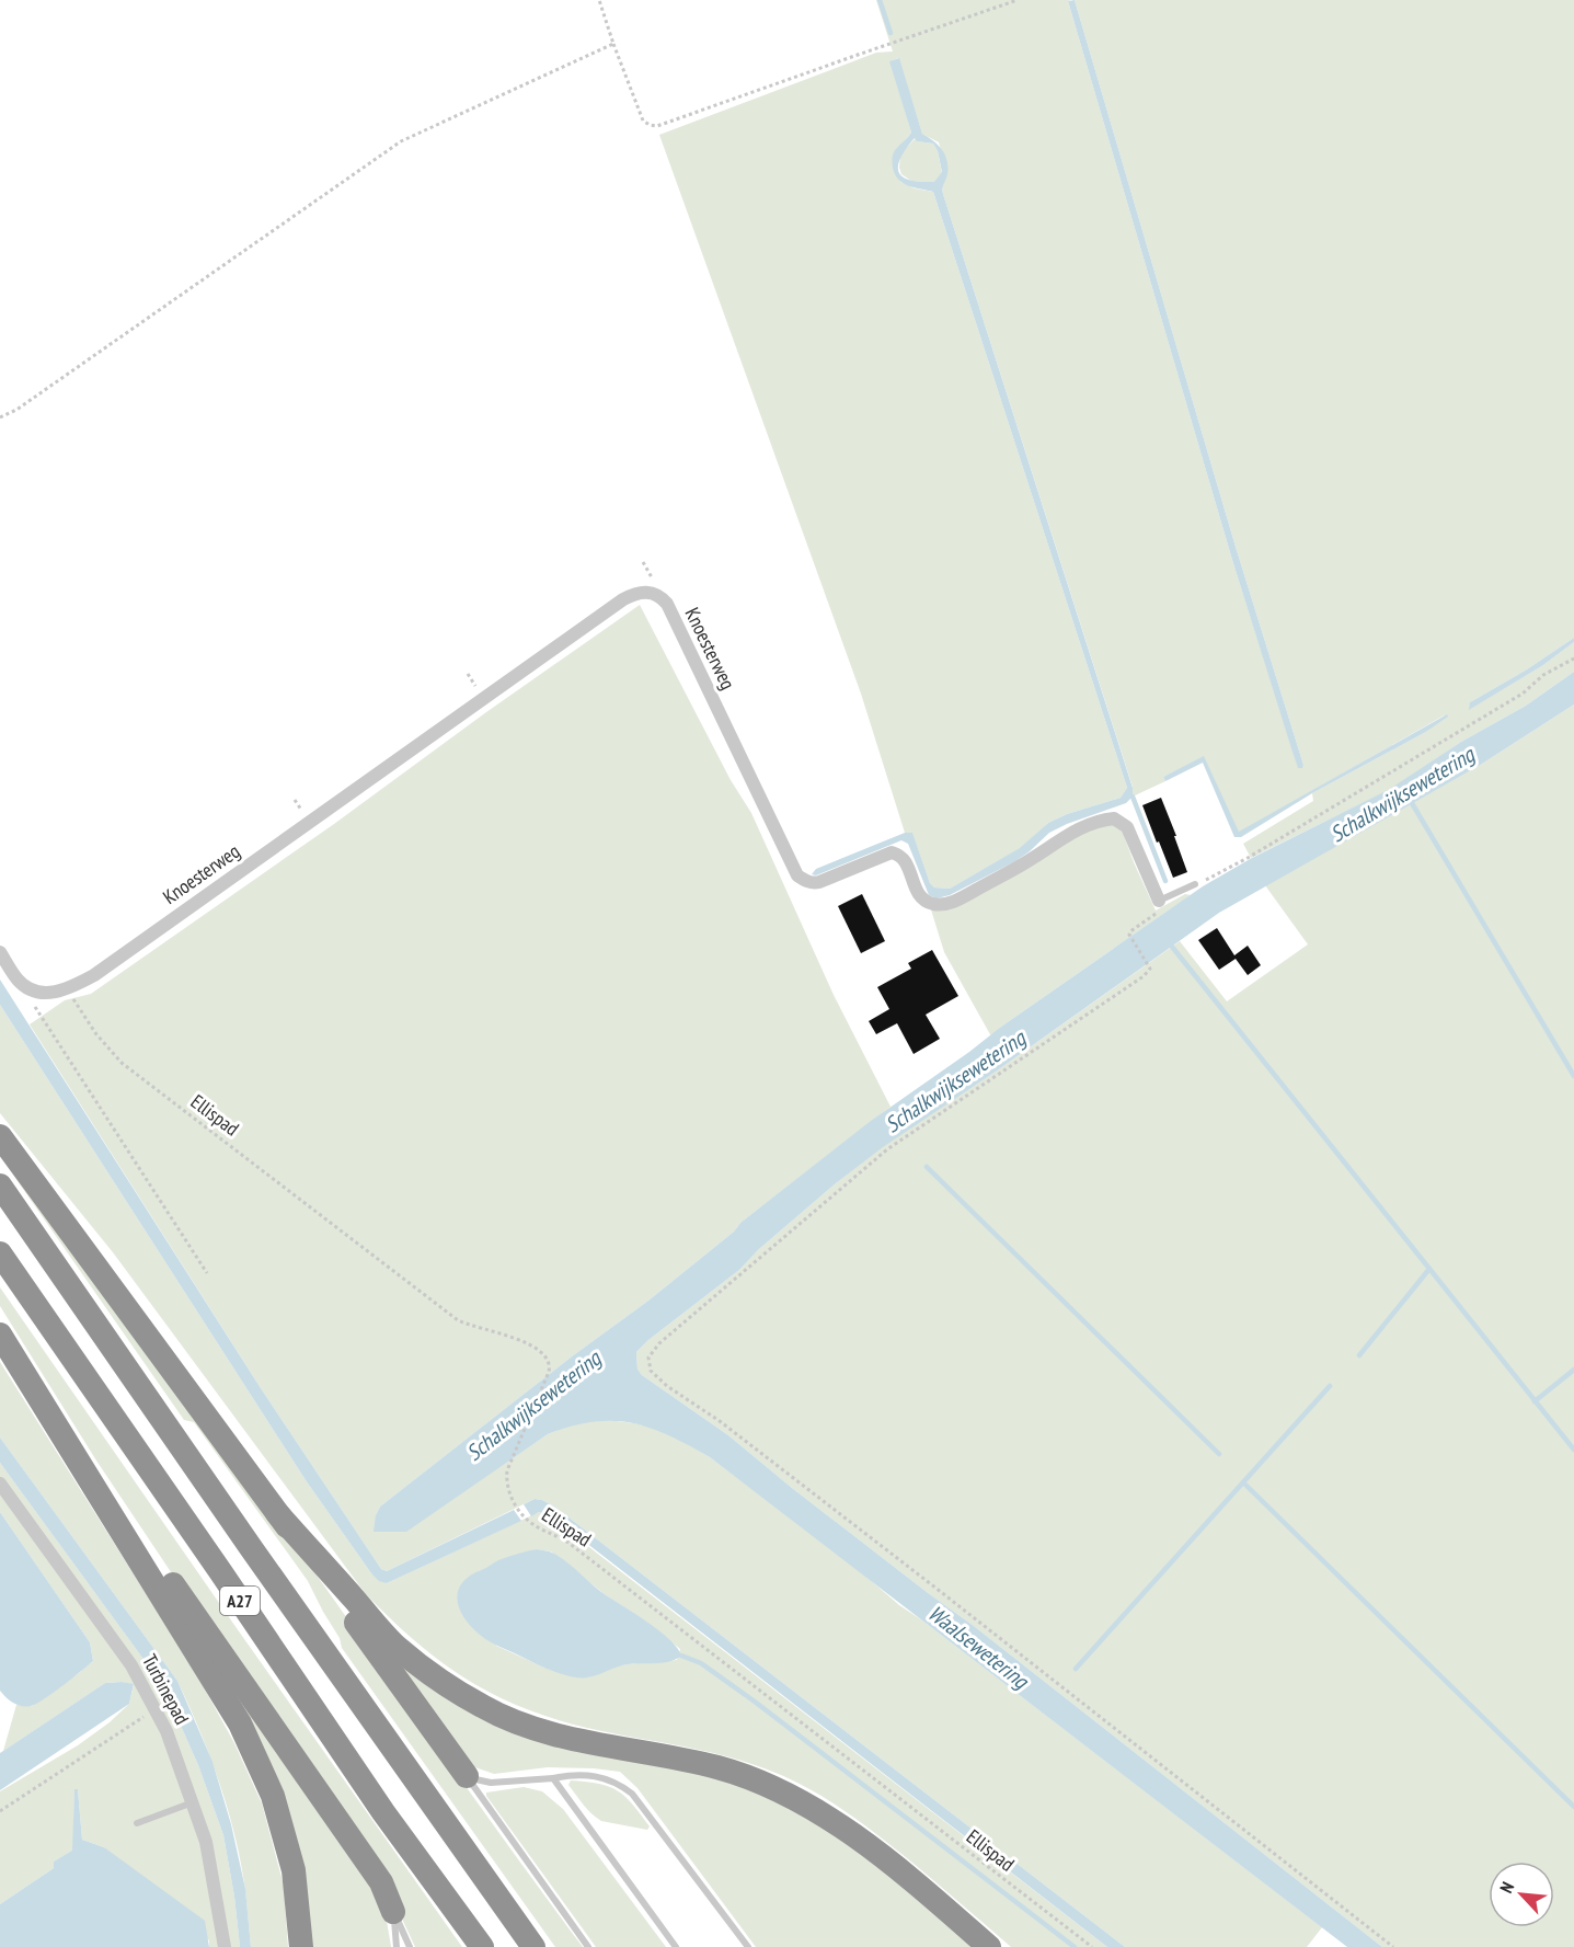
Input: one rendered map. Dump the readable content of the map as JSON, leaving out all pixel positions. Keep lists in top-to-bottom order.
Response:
{
  "streets": {
    "highway": ["A27"],
    "street": ["Knoesterweg", "Turbinepad"],
    "path": ["Ellispad"]
  },
  "crossings": [
    ["Knoesterweg", "Ellispad"]
  ],
  "water": ["Schalkwijksewetering", "Waalsewetering"],
  "north": "top left"
}
